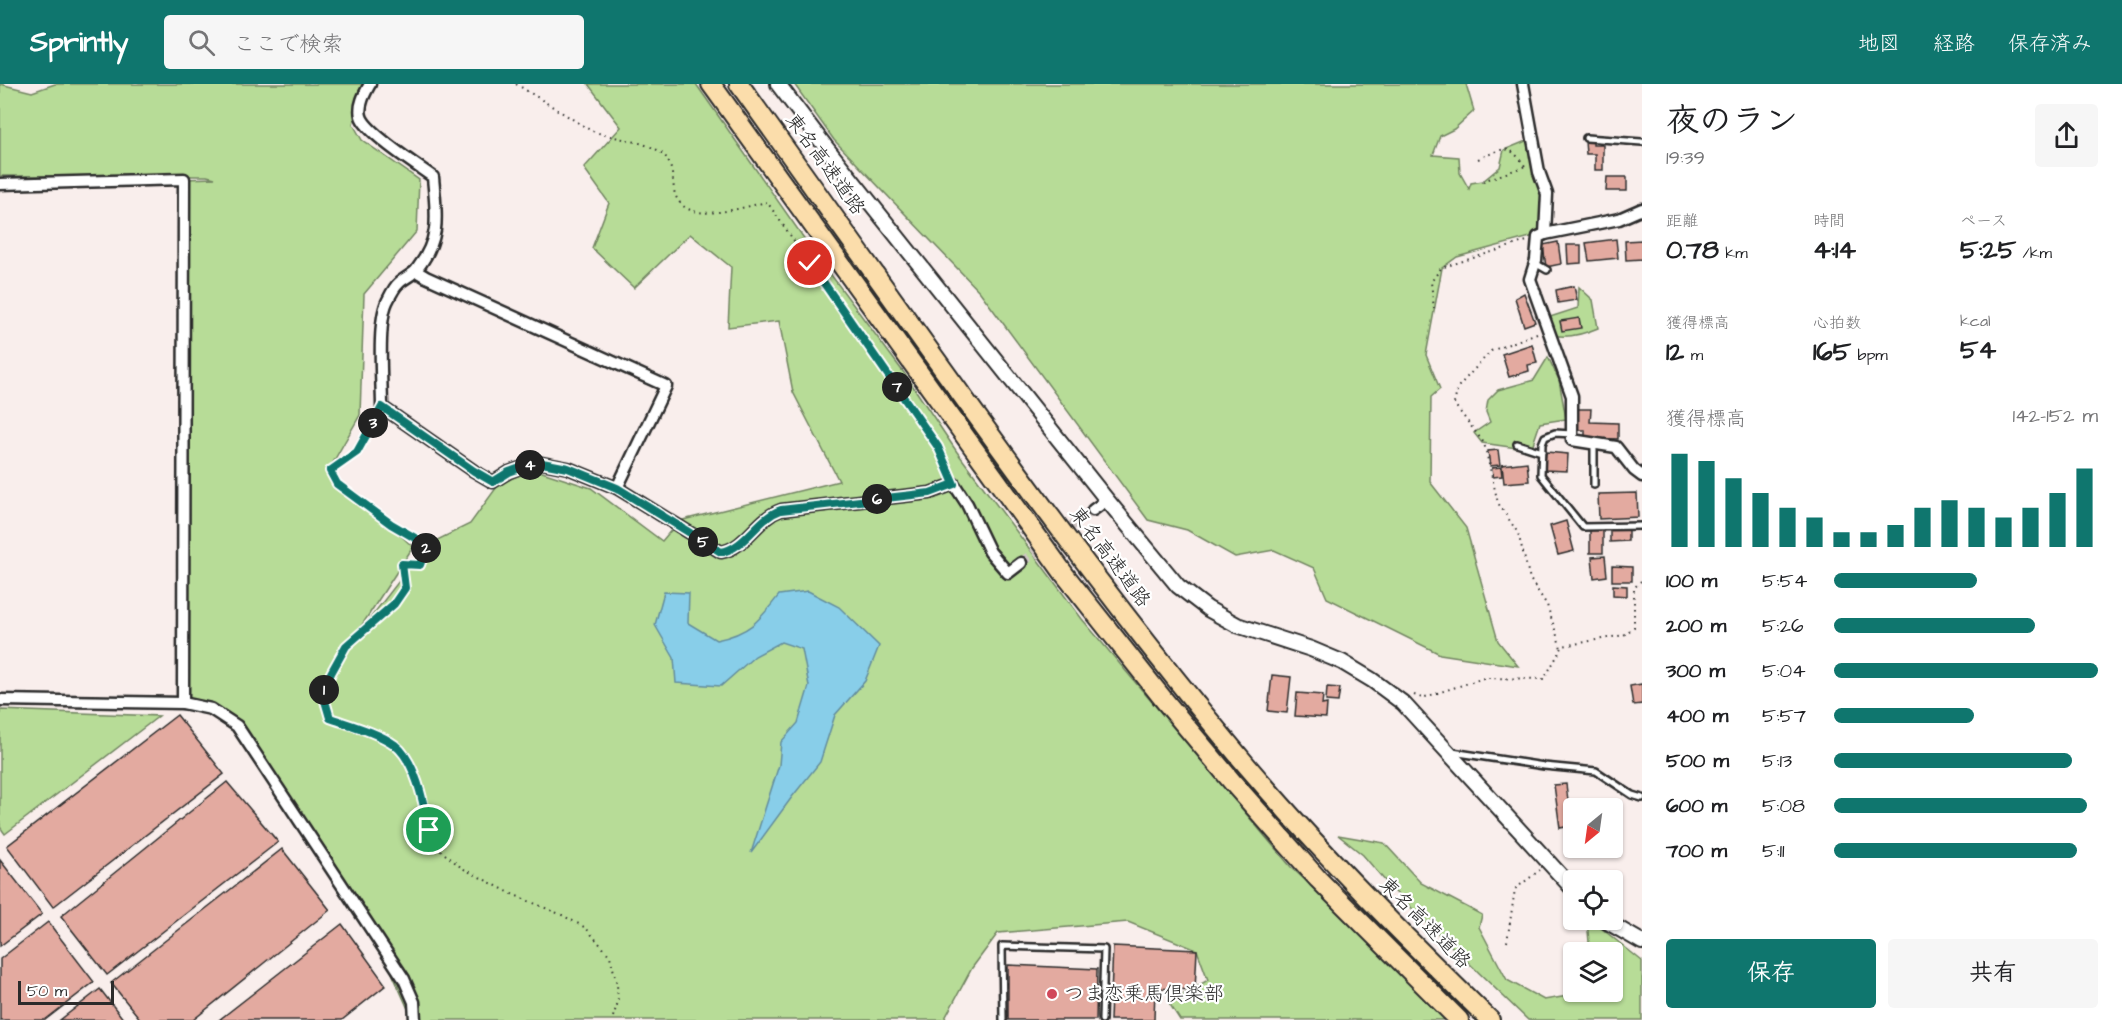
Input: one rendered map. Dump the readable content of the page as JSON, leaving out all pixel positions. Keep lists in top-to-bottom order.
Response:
{
  "streets": {
    "highway": ["東名高速道路"]
  },
  "places": ["つま恋乗馬倶楽部"],
  "scale_bar": "50 m",
  "north": "bottom left",
  "page": {
    "header": "Sprintly",
    "search": "ここで検索",
    "nav": ["地図", "経路", "保存済み"],
    "heading": ["夜のラン", "19:39"],
    "stats": [
      ["距離", "0.78 km"],
      ["時間", "4:14"],
      ["ペース", "5:25 /km"],
      ["獲得標高", "12 m"],
      ["心拍数", "165 bpm"],
      ["kcal", "54"]
    ],
    "pins": [
      "7",
      "3",
      "4",
      "6",
      "5",
      "2",
      "1"
    ],
    "chart": ["獲得標高", "142–152 m"],
    "list": [
      {
        "name": "100 m",
        "note": "5:54"
      },
      {
        "name": "200 m",
        "note": "5:26"
      },
      {
        "name": "300 m",
        "note": "5:04"
      },
      {
        "name": "400 m",
        "note": "5:57"
      },
      {
        "name": "500 m",
        "note": "5:13"
      },
      {
        "name": "600 m",
        "note": "5:08"
      },
      {
        "name": "700 m",
        "note": "5:11"
      }
    ],
    "buttons": ["保存", "共有"],
    "scale": "50 m"
  }
}
